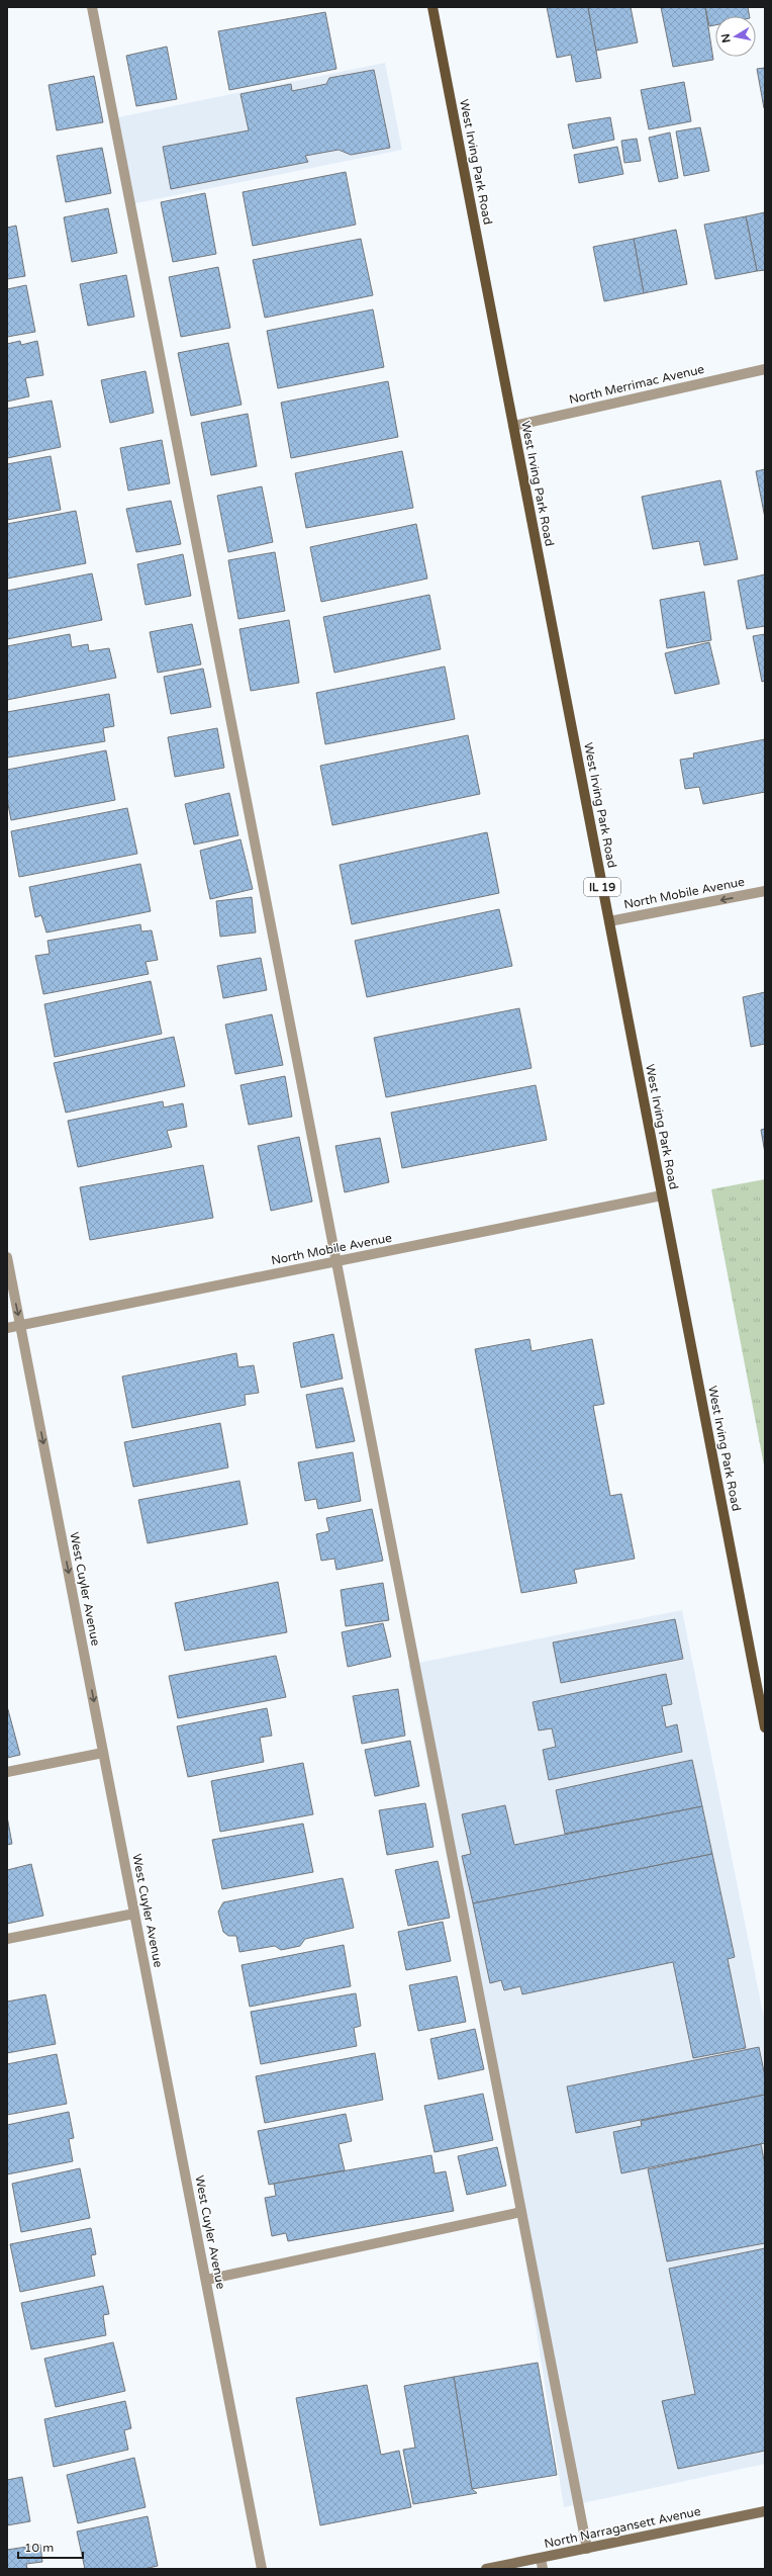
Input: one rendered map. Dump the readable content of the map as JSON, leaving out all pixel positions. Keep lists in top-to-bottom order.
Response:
{
  "streets": {
    "main road": ["West Irving Park Road", "IL 19", "North Narragansett Avenue"],
    "street": ["North Merrimac Avenue", "North Mobile Avenue", "West Cuyler Avenue"]
  },
  "crossings": [
    ["West Irving Park Road", "North Merrimac Avenue"],
    ["West Irving Park Road", "North Mobile Avenue"],
    ["North Mobile Avenue", "West Cuyler Avenue"]
  ],
  "one_way": ["West Cuyler Avenue"],
  "scale_bar": "10 m",
  "north": "left"
}
